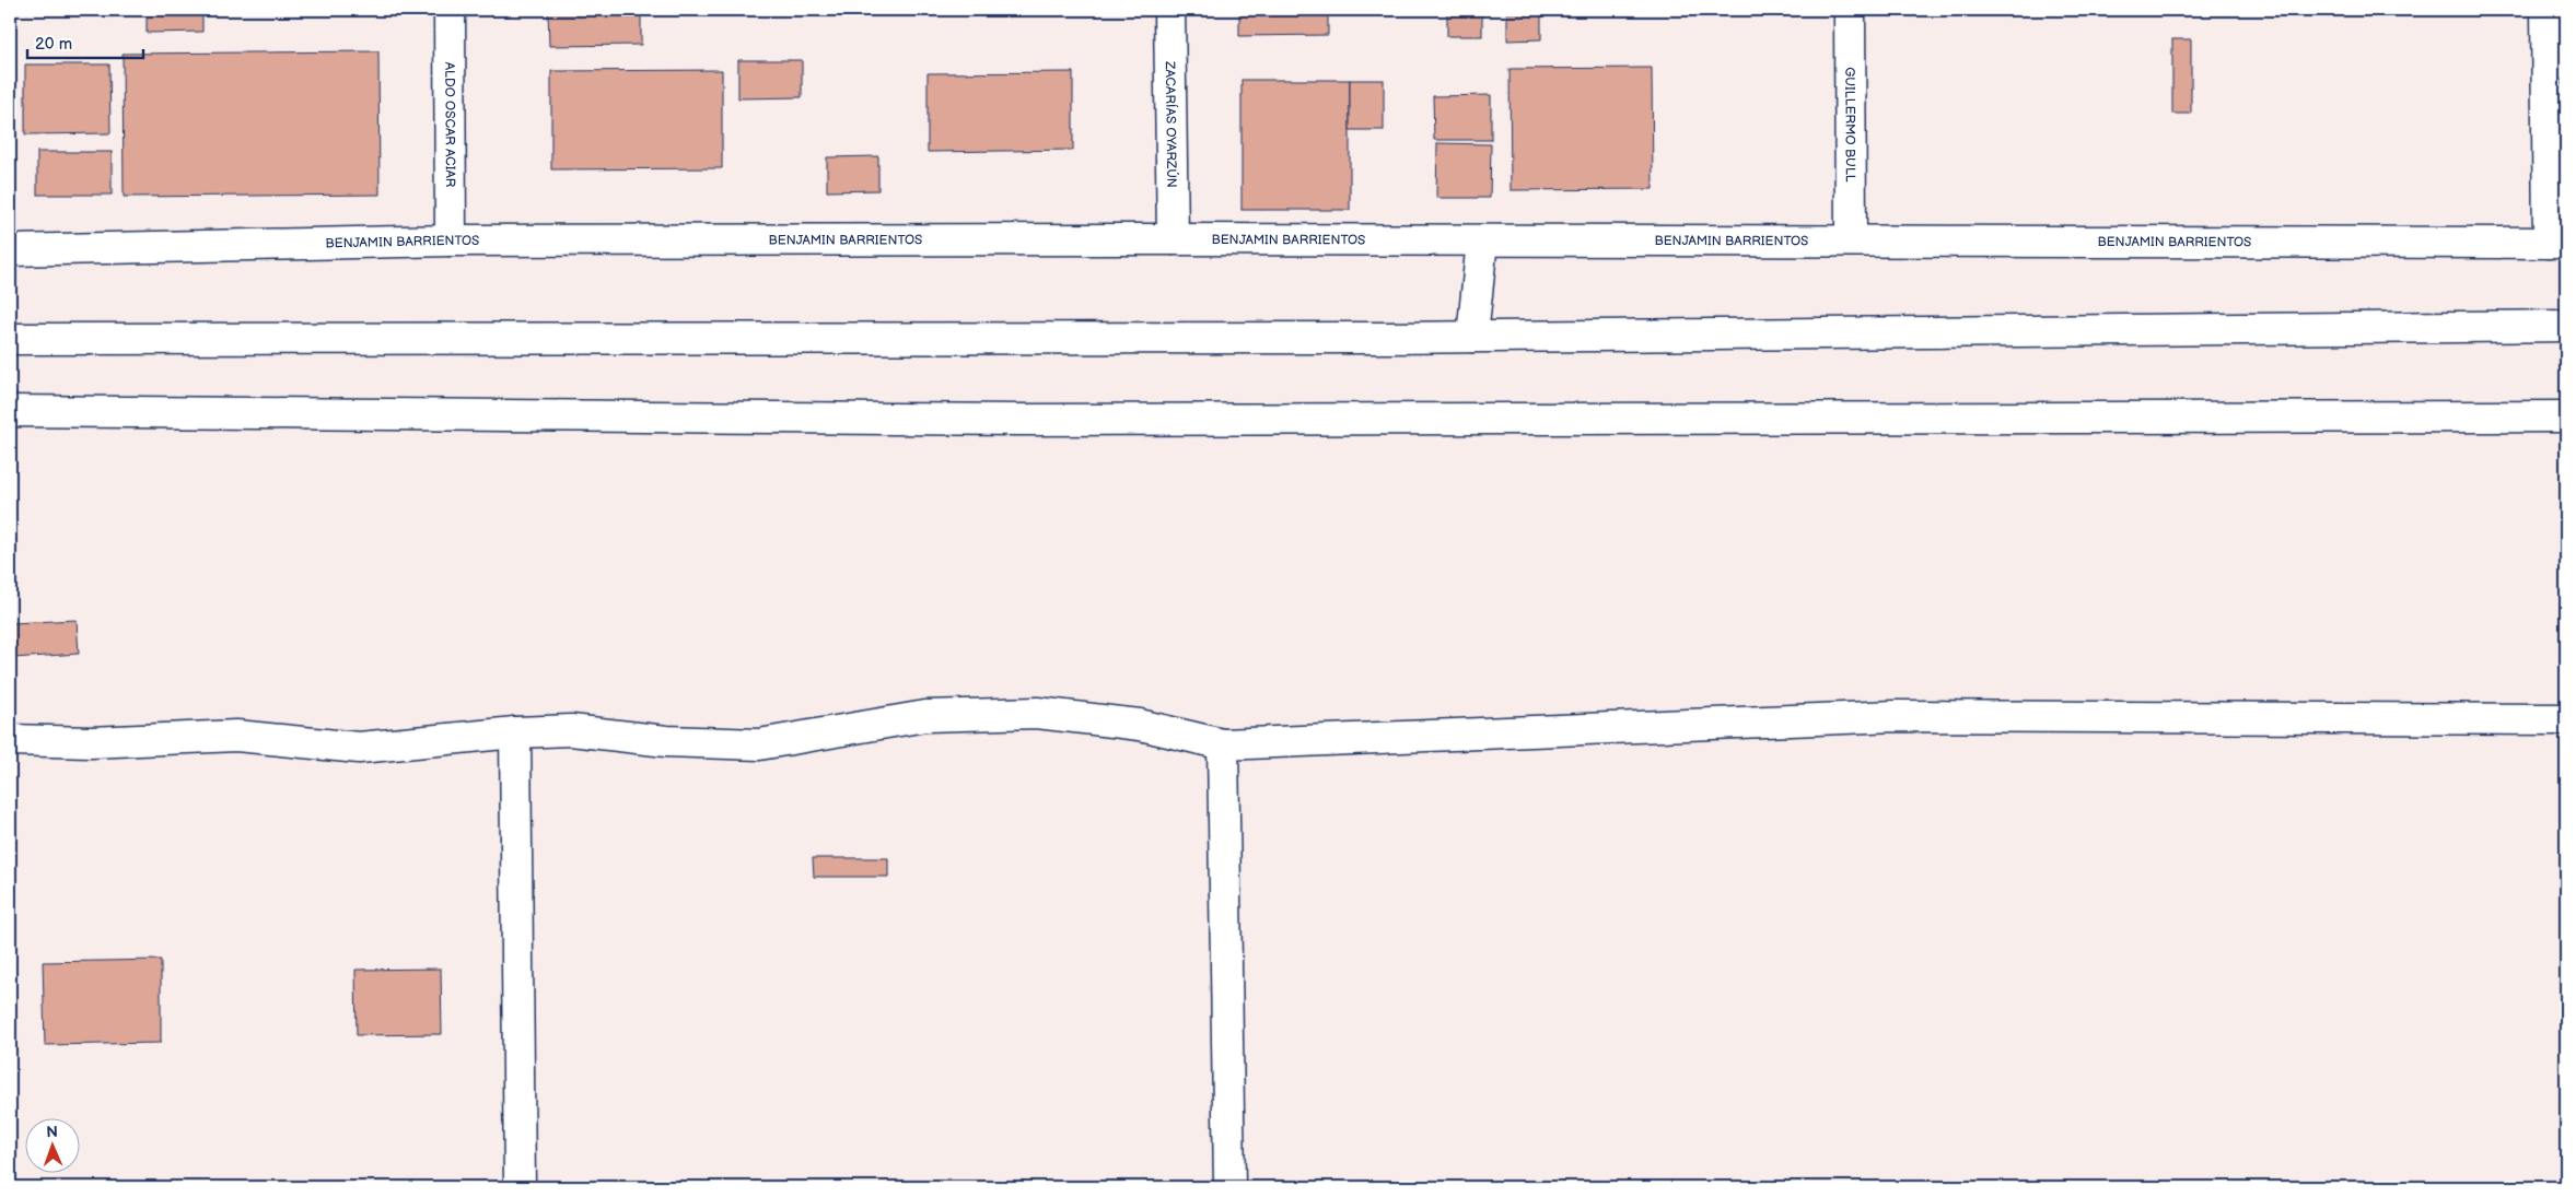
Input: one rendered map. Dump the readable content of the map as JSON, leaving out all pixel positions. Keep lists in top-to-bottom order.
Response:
{
  "streets": {
    "street": [
      "ZACARÍAS OYARZÚN",
      "GUILLERMO BULL",
      "ALDO OSCAR ACIAR",
      "BENJAMIN BARRIENTOS"
    ]
  },
  "crossings": [
    ["ZACARÍAS OYARZÚN", "BENJAMIN BARRIENTOS"],
    ["GUILLERMO BULL", "BENJAMIN BARRIENTOS"],
    ["ALDO OSCAR ACIAR", "BENJAMIN BARRIENTOS"]
  ],
  "scale_bar": "20 m",
  "north": "top"
}
